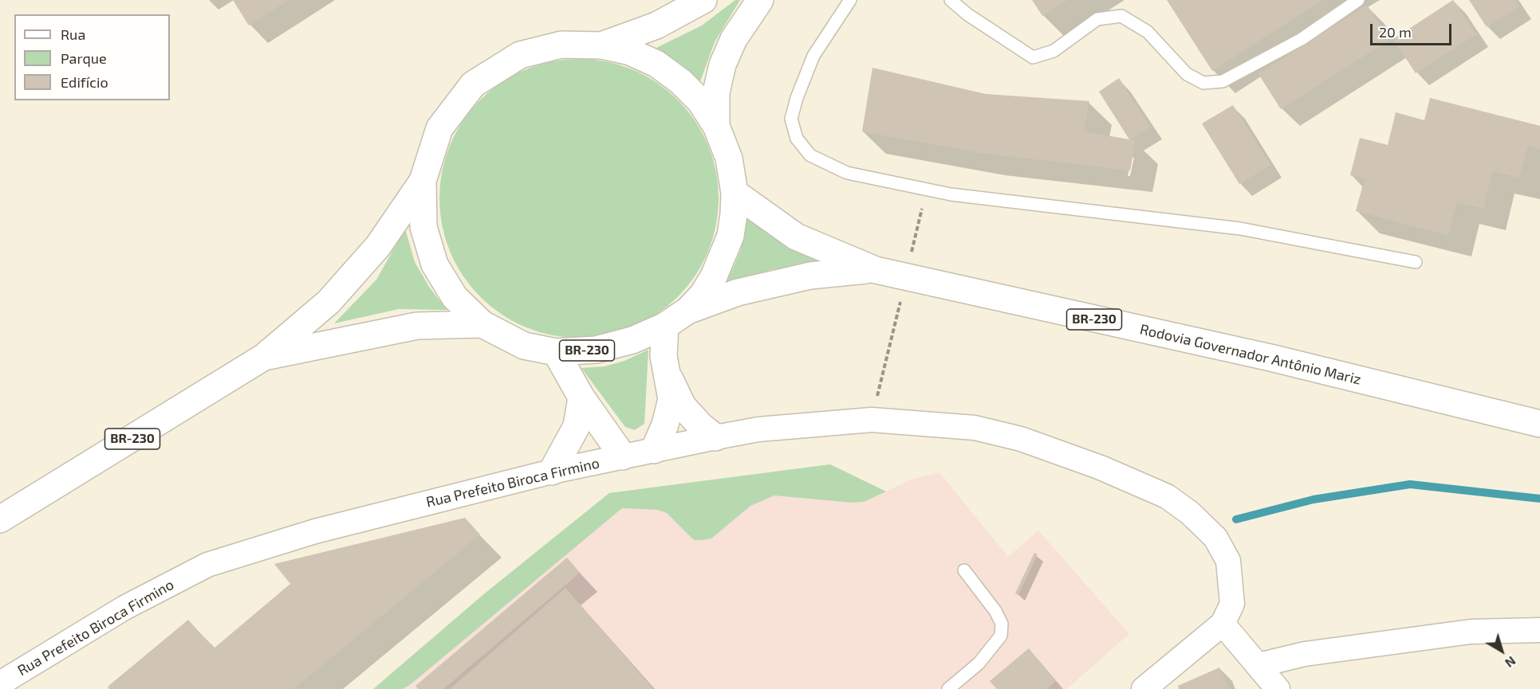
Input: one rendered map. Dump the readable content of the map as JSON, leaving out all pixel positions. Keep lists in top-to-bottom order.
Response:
{
  "streets": {
    "main road": ["BR-230", "Rodovia Governador Antônio Mariz"],
    "street": ["Rua Prefeito Biroca Firmino"]
  },
  "crossings": [
    ["BR-230", "Rodovia Governador Antônio Mariz"]
  ],
  "legend": ["Rua", "Parque", "Edifício"],
  "scale_bar": "20 m",
  "north": "bottom right"
}
